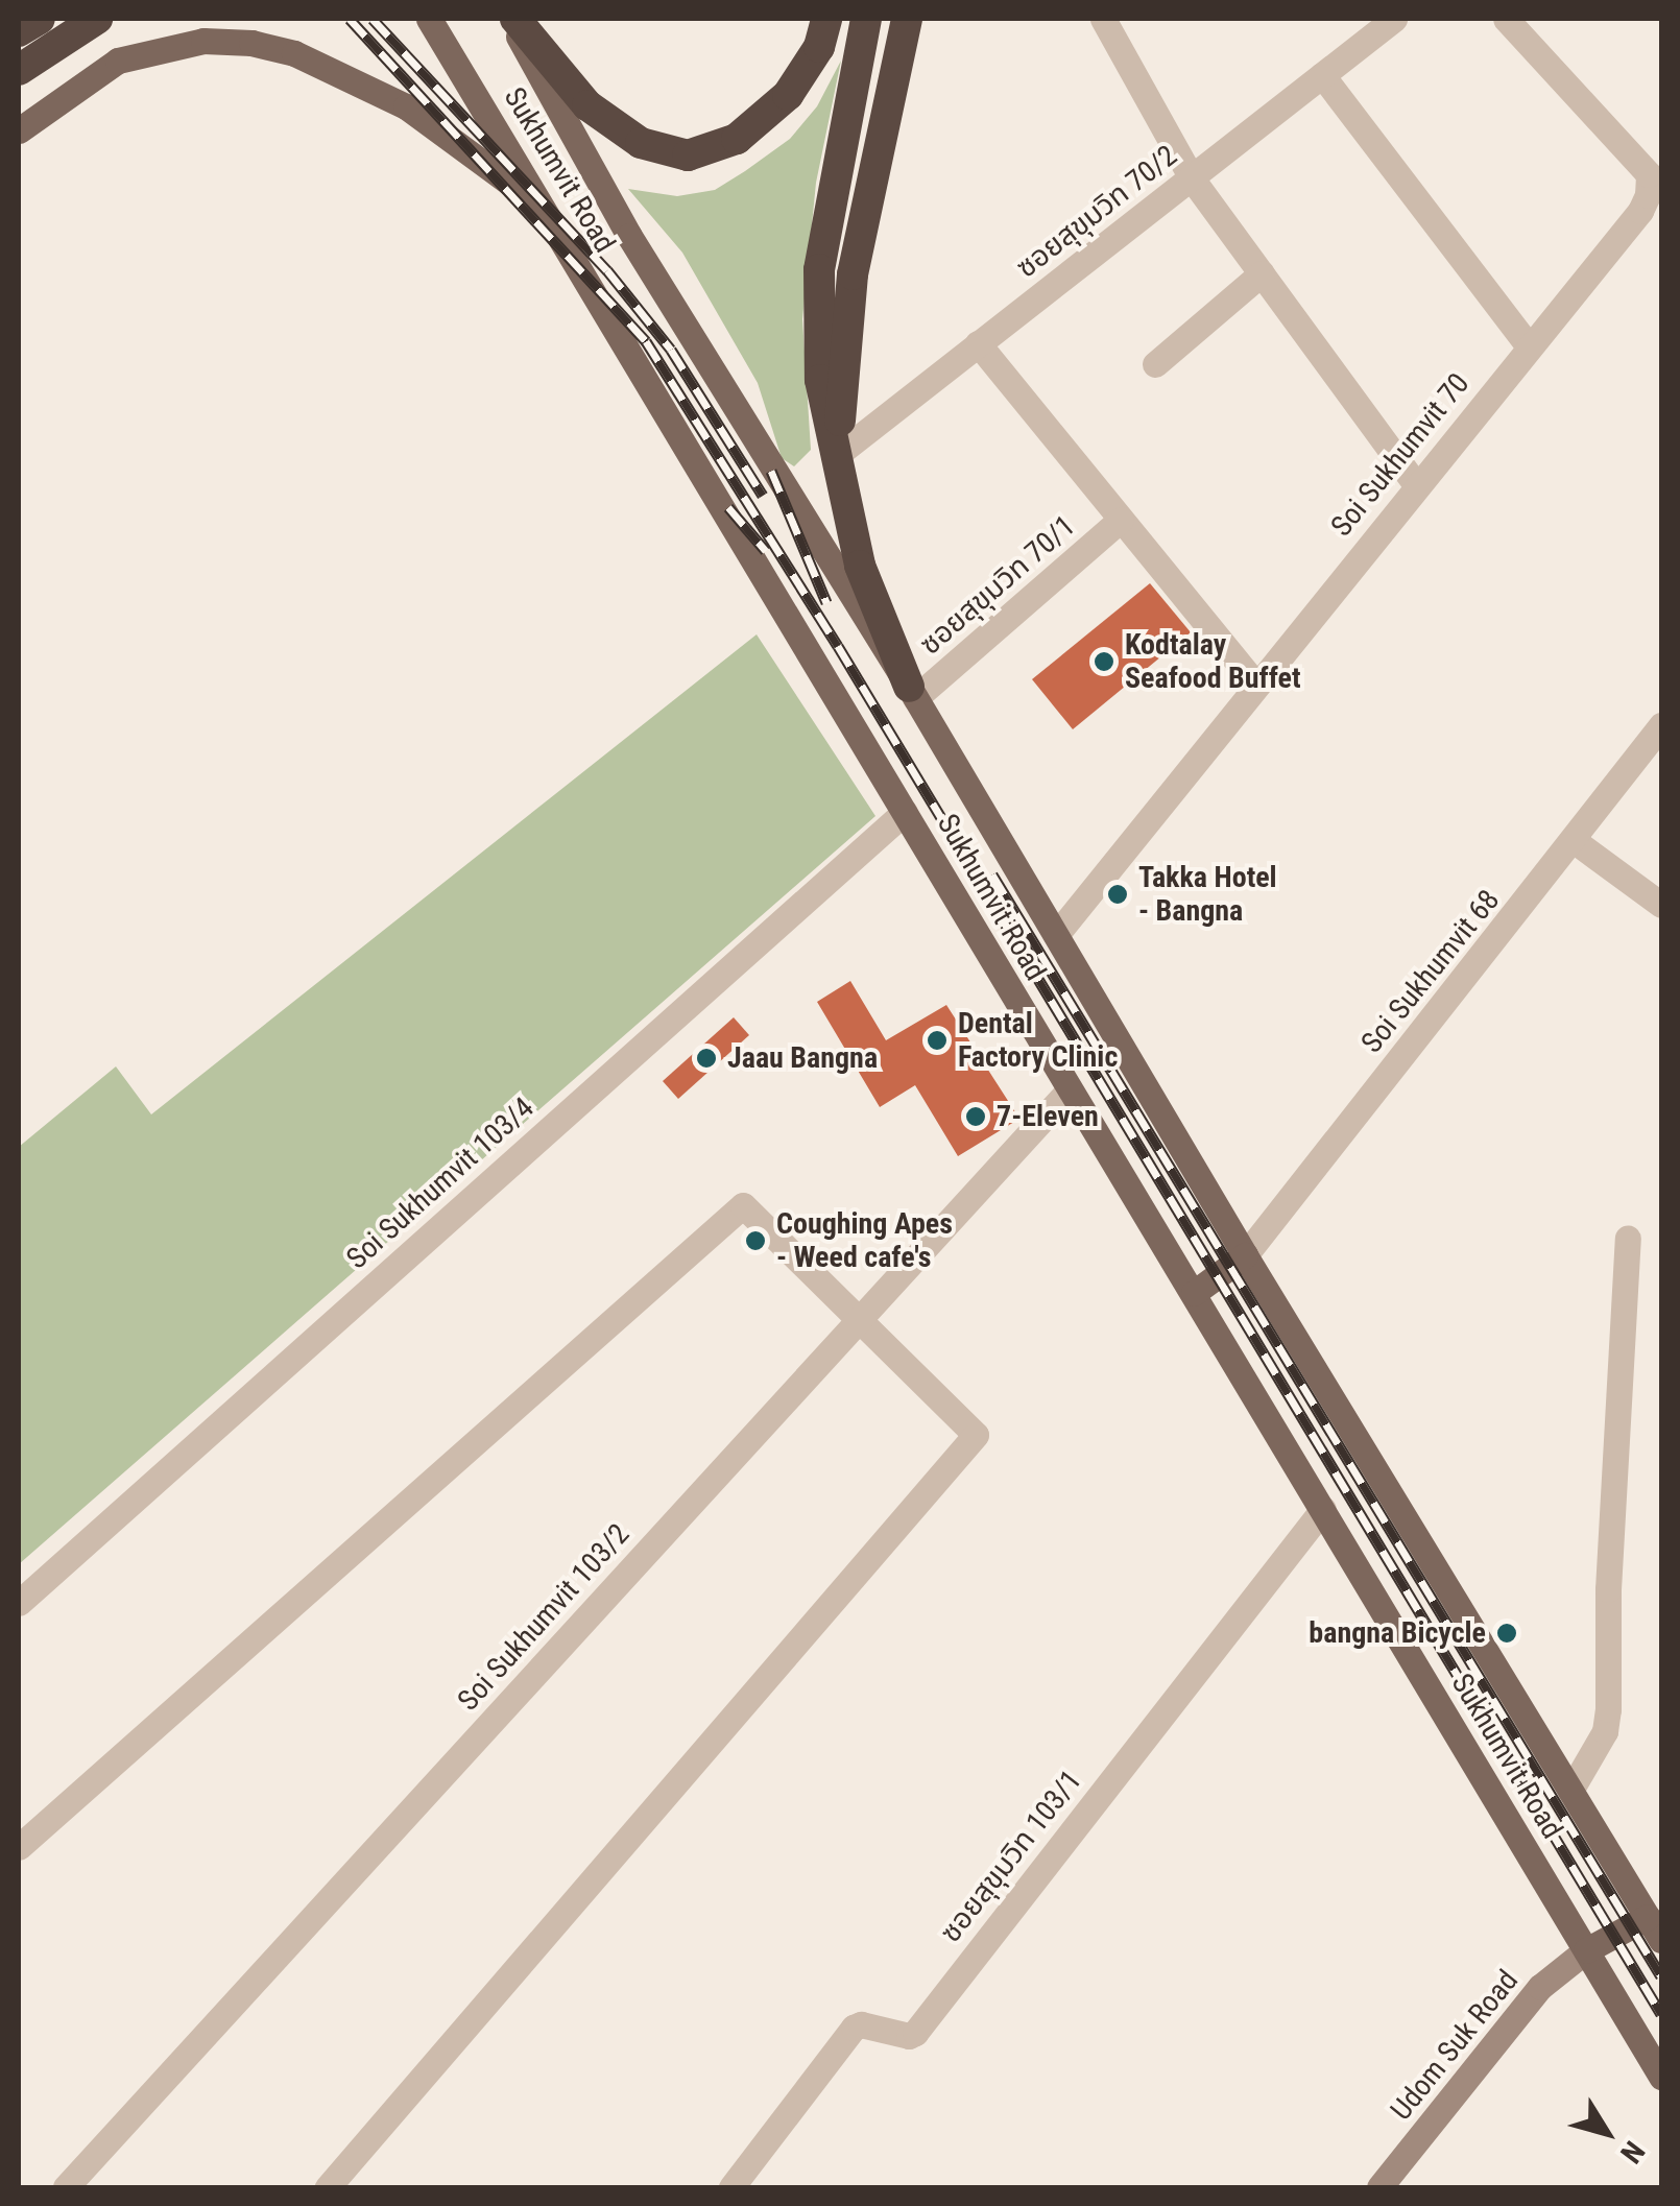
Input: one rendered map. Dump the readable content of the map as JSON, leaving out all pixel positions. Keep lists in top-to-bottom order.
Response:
{
  "streets": {
    "main road": ["Sukhumvit Road", "Udom Suk Road"],
    "street": [
      "ซอยสุขุมวิท 70/2",
      "Soi Sukhumvit 70",
      "ซอยสุขุมวิท 70/1",
      "Soi Sukhumvit 68",
      "Soi Sukhumvit 103/4",
      "Soi Sukhumvit 103/2",
      "ซอยสุขุมวิท 103/1"
    ]
  },
  "crossings": [
    ["Sukhumvit Road", "Soi Sukhumvit 70"],
    ["Sukhumvit Road", "ซอยสุขุมวิท 70/1"],
    ["Sukhumvit Road", "Soi Sukhumvit 68"],
    ["Sukhumvit Road", "Soi Sukhumvit 103/4"],
    ["Sukhumvit Road", "Soi Sukhumvit 103/2"],
    ["Sukhumvit Road", "ซอยสุขุมวิท 103/1"],
    ["Sukhumvit Road", "Udom Suk Road"]
  ],
  "places": [
    "Kodtalay Seafood Buffet",
    "Takka Hotel - Bangna",
    "Dental Factory Clinic",
    "Jaau Bangna",
    "7-Eleven",
    "Coughing Apes - Weed cafe's",
    "bangna Bicycle"
  ],
  "north": "bottom right"
}
